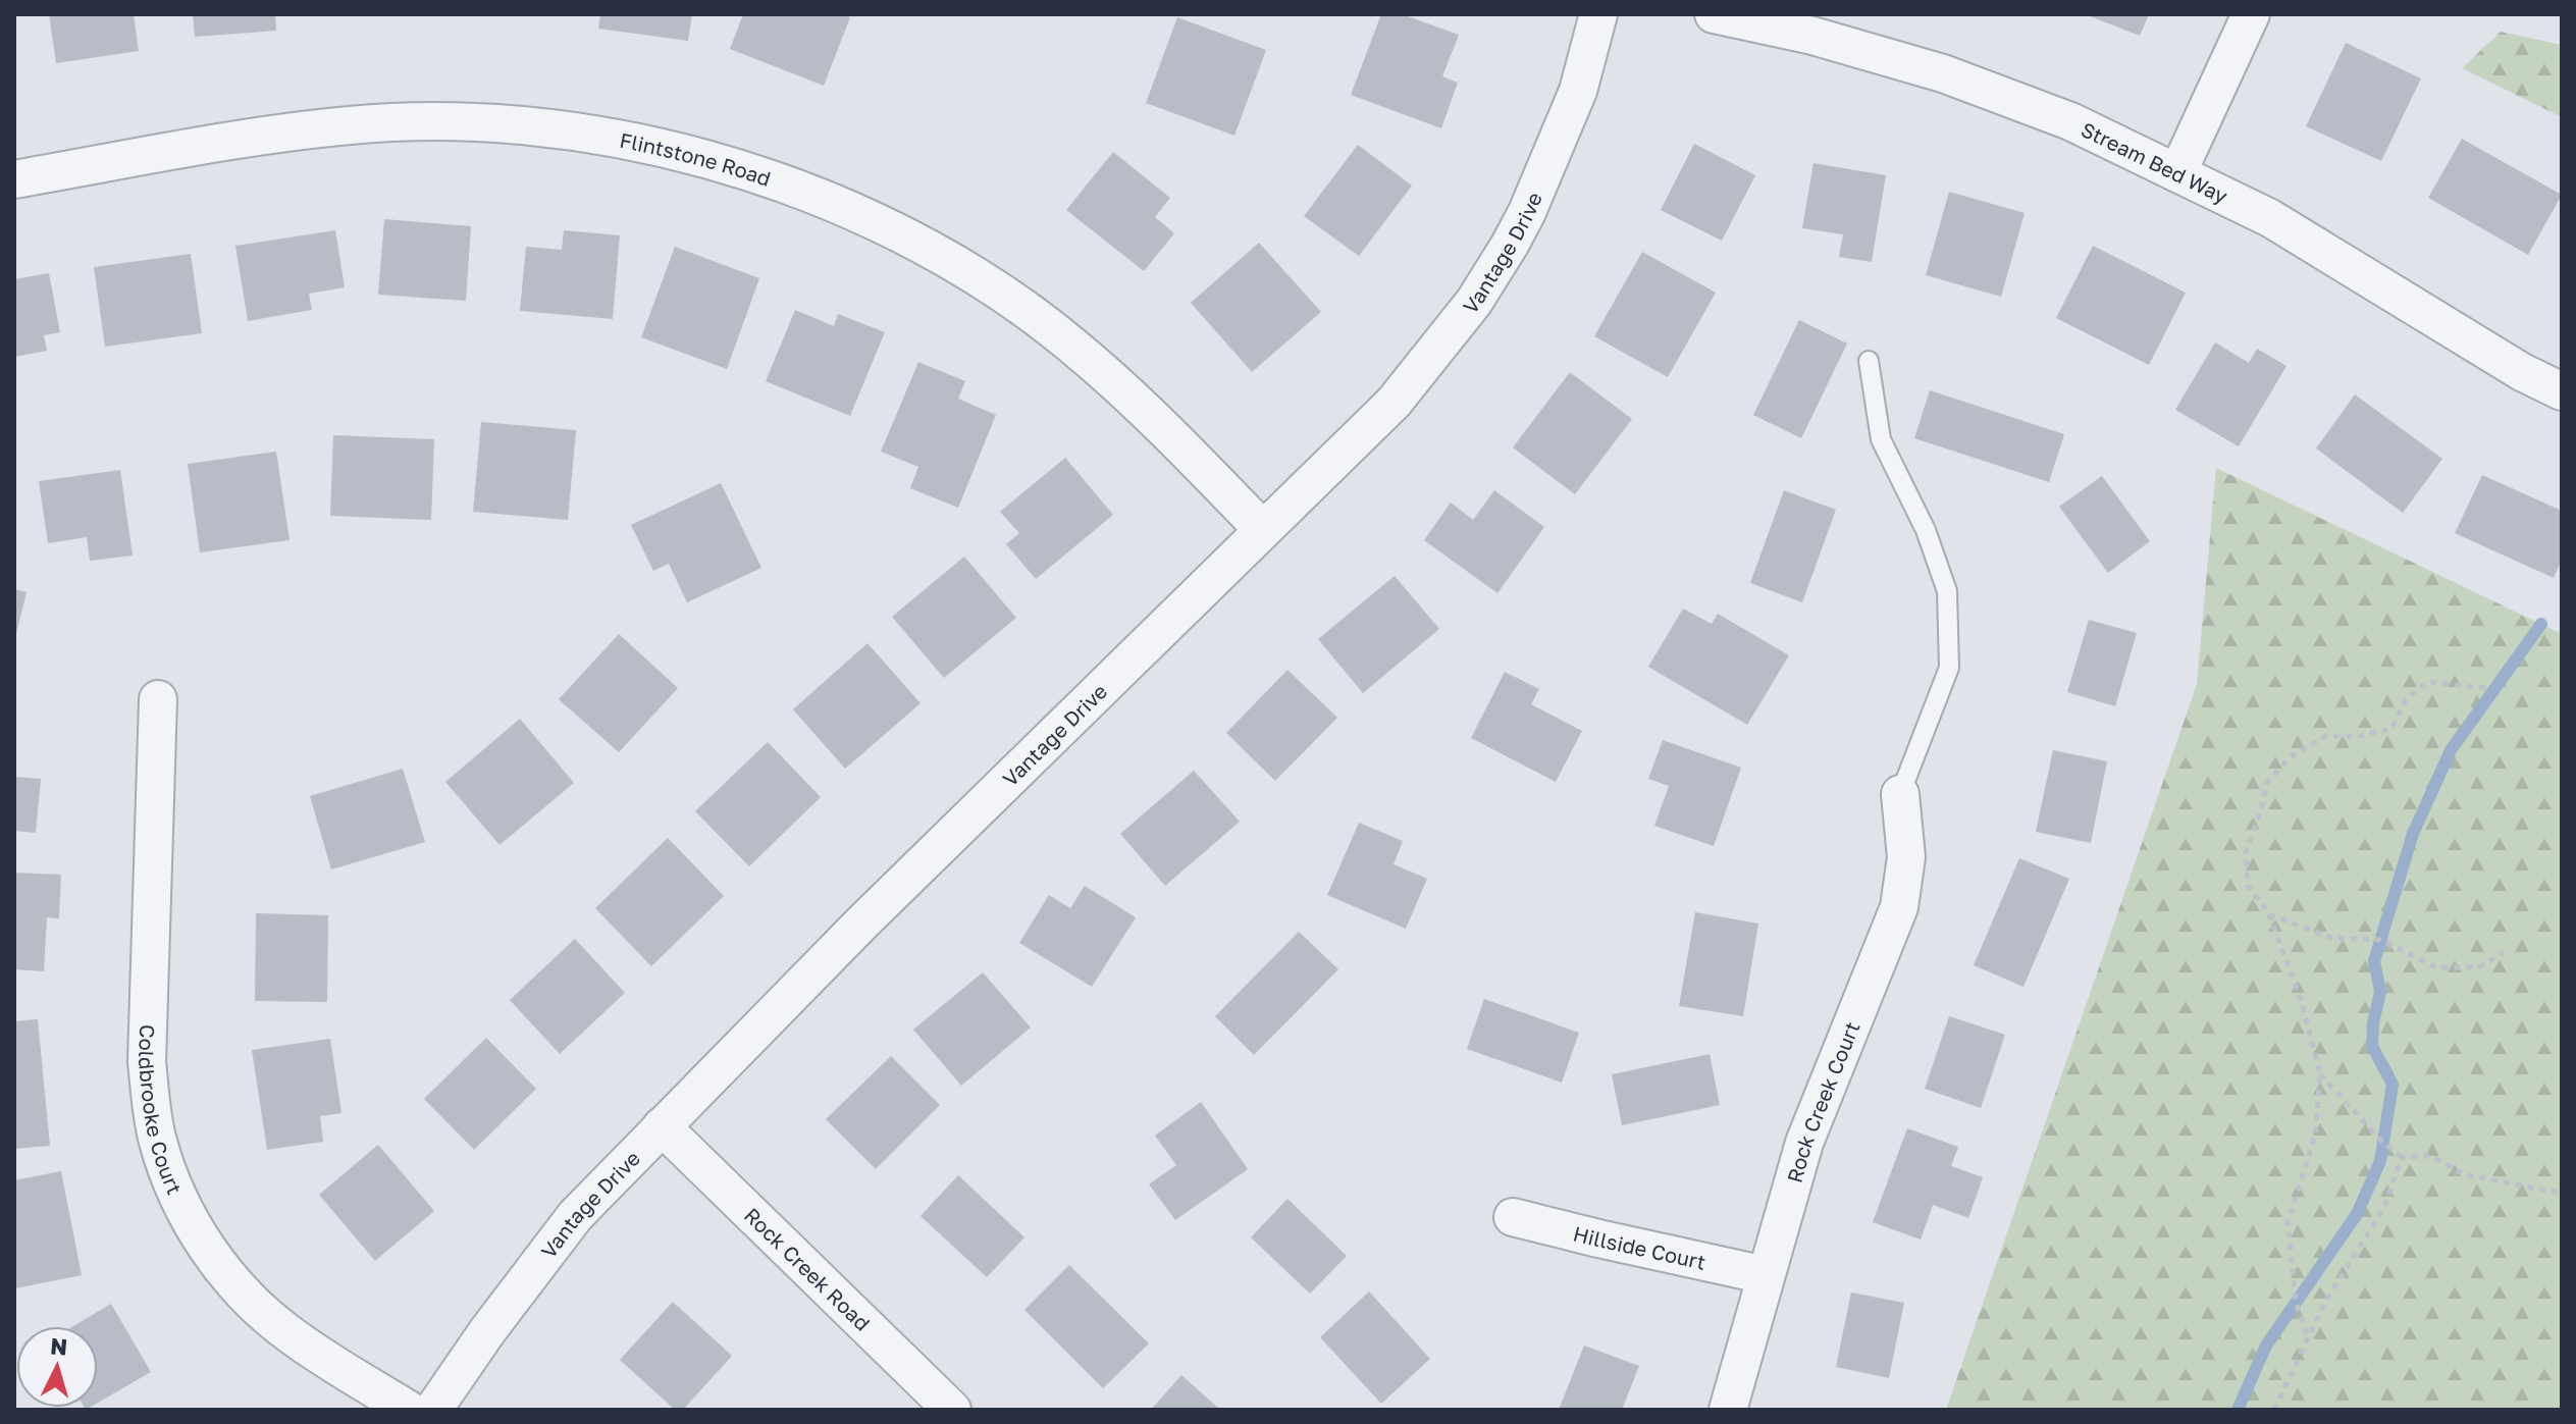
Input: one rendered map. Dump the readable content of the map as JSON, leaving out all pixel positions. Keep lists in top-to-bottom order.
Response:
{
  "streets": {
    "street": [
      "Flintstone Road",
      "Stream Bed Way",
      "Vantage Drive",
      "Rock Creek Court",
      "Coldbrooke Court",
      "Hillside Court",
      "Rock Creek Road"
    ]
  },
  "crossings": [
    ["Flintstone Road", "Vantage Drive"],
    ["Vantage Drive", "Rock Creek Road"],
    ["Rock Creek Court", "Hillside Court"]
  ],
  "north": "top"
}
